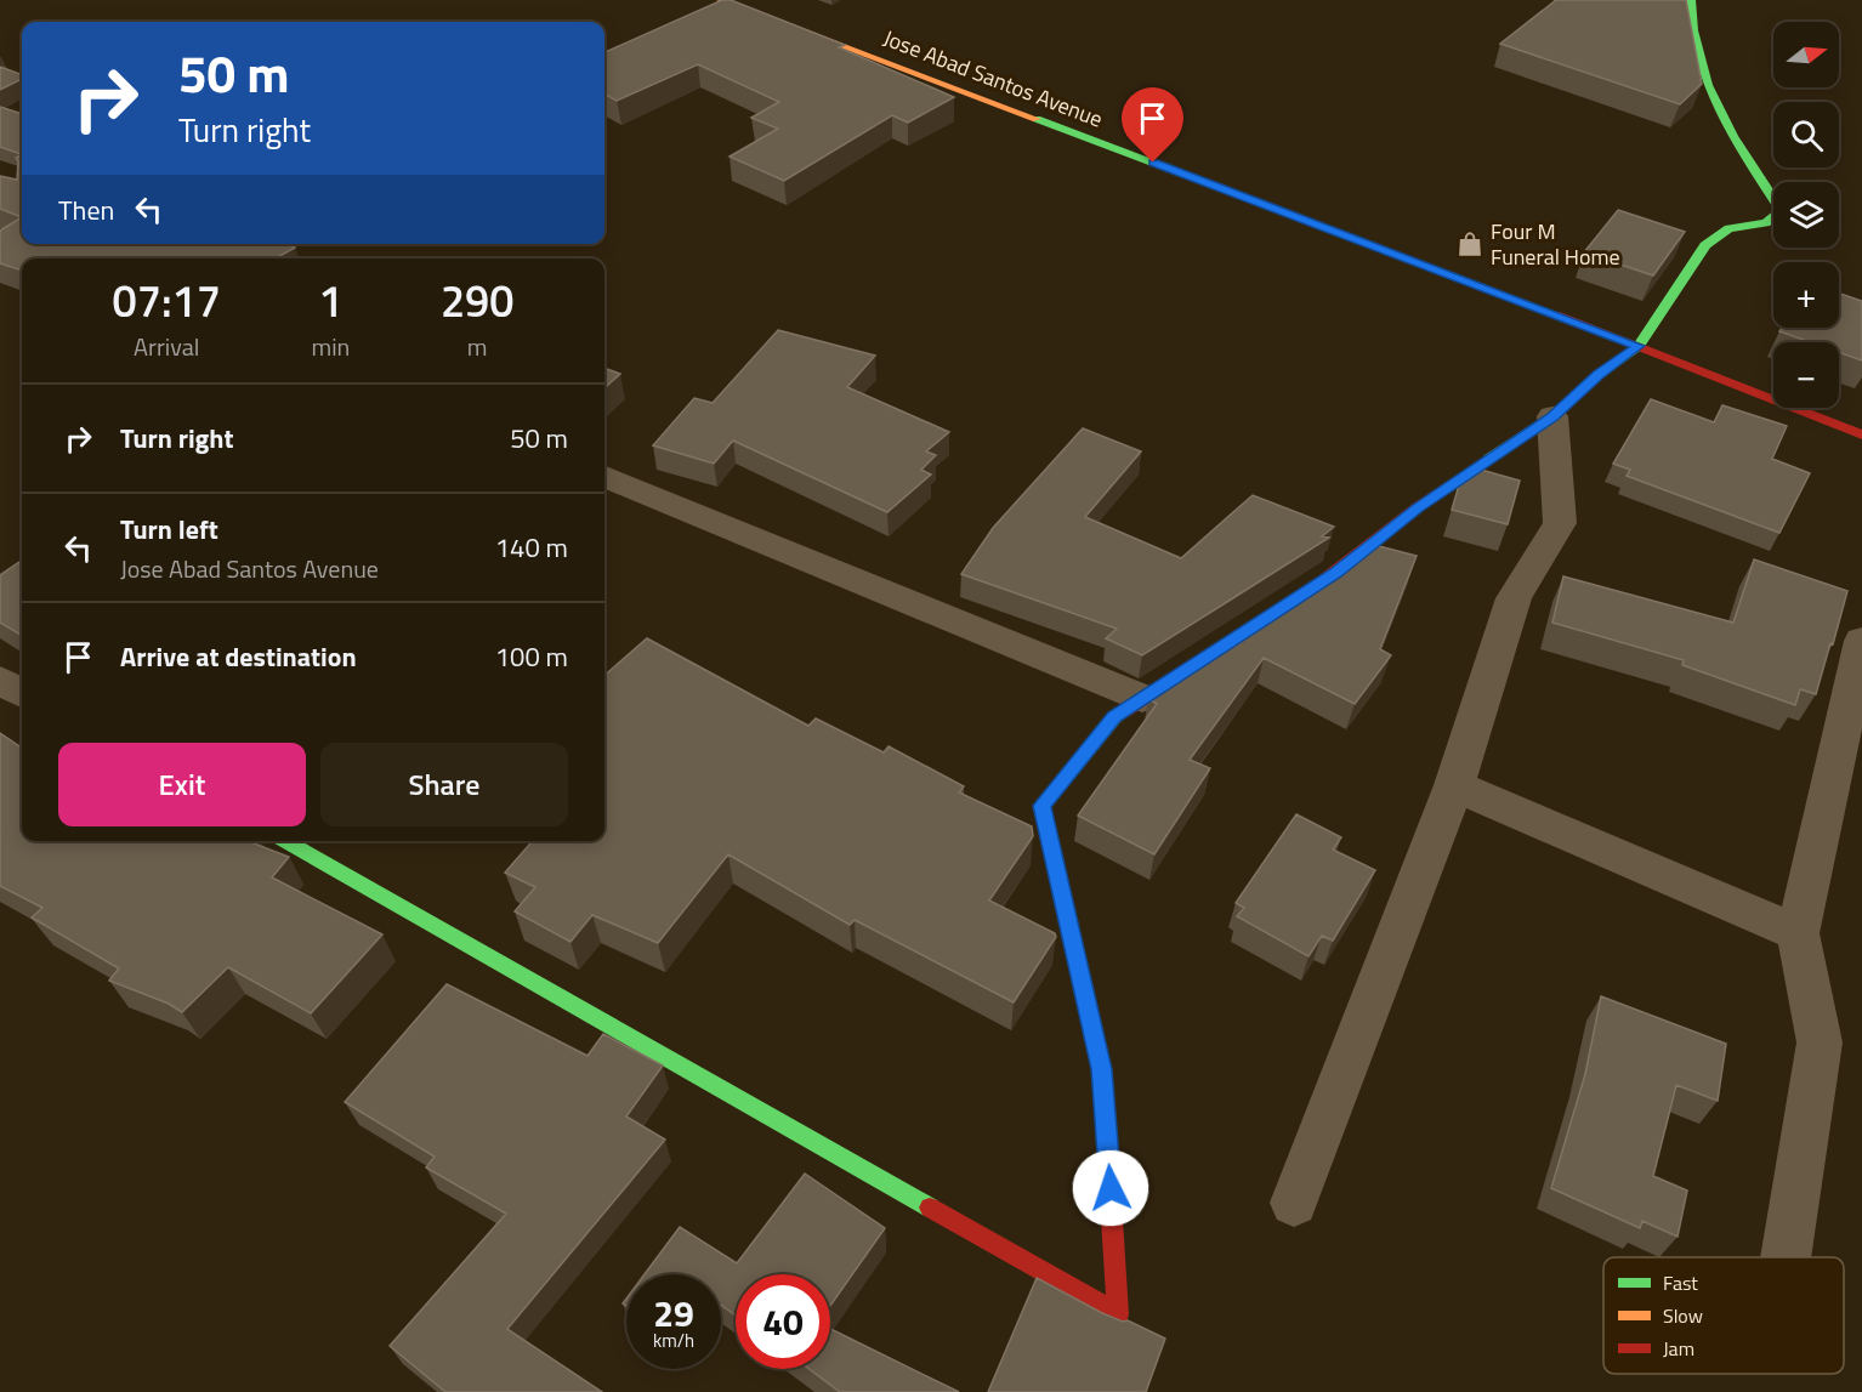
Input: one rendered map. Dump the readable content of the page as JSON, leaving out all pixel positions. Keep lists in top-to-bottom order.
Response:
{
  "streets": {
    "street": ["Jose Abad Santos Avenue"]
  },
  "places": {
    "shop": ["Four M Funeral Home"]
  },
  "legend": ["Fast", "Slow", "Jam"],
  "north": "right",
  "page": {
    "map_buttons": ["+", "−"],
    "turn": ["50 m", "Turn right"],
    "then": "Then",
    "eta": [
      "07:17",
      "Arrival",
      "1",
      "min",
      "290",
      "m"
    ],
    "list": [
      {
        "name": "Turn right",
        "value": "50 m"
      },
      {
        "name": "Turn left",
        "note": "Jose Abad Santos Avenue",
        "value": "140 m"
      },
      {
        "name": "Arrive at destination",
        "value": "100 m"
      }
    ],
    "buttons": ["Exit", "Share"],
    "speed": "29 km/h",
    "limit": "40"
  }
}
